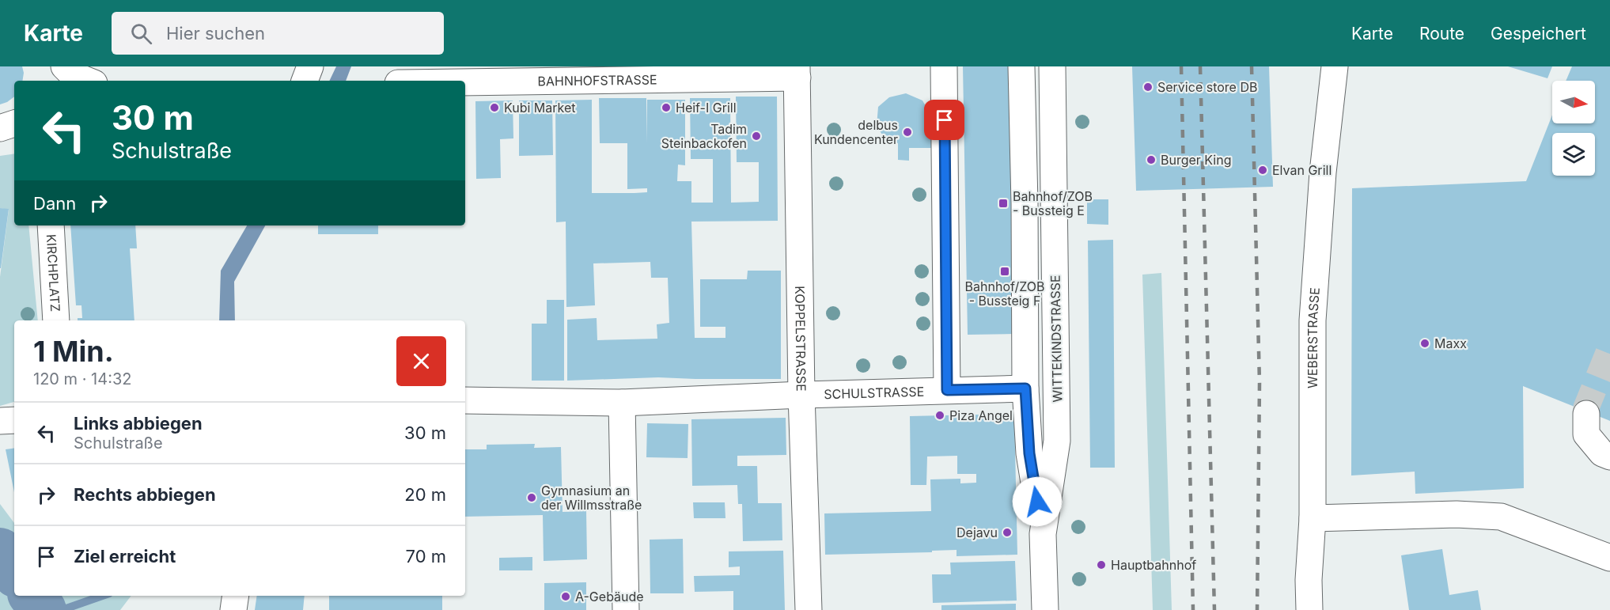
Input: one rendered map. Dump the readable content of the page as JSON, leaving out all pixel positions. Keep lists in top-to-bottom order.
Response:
{
  "streets": {
    "street": [
      "BAHNHOFSTRASSE",
      "KIRCHPLATZ",
      "WEBERSTRASSE",
      "KOPPELSTRASSE",
      "WITTEKINDSTRASSE",
      "SCHULSTRASSE"
    ]
  },
  "crossings": [
    ["BAHNHOFSTRASSE", "KOPPELSTRASSE"],
    ["KOPPELSTRASSE", "SCHULSTRASSE"]
  ],
  "places": {
    "other": [
      "Service store DB",
      "Kubi Market",
      "Heif-I Grill",
      "delbus Kundencenter",
      "Tadim Steinbackofen",
      "Burger King",
      "Elvan Grill",
      "Maxx",
      "Piza Angel",
      "Gymnasium an der Willmsstraße",
      "Dejavu",
      "Hauptbahnhof",
      "A-Gebäude"
    ],
    "transit": ["Bahnhof/ZOB - Bussteig E", "Bahnhof/ZOB - Bussteig F"]
  },
  "north": "right",
  "page": {
    "header": "Karte",
    "search": "Hier suchen",
    "nav": ["Karte", "Route", "Gespeichert"],
    "turn": ["30 m", "Schulstraße"],
    "then": "Dann",
    "heading": ["1 Min.", "120 m · 14:32"],
    "list": [
      {
        "name": "Links abbiegen",
        "note": "Schulstraße",
        "value": "30 m"
      },
      {
        "name": "Rechts abbiegen",
        "value": "20 m"
      },
      {
        "name": "Ziel erreicht",
        "value": "70 m"
      }
    ]
  }
}
